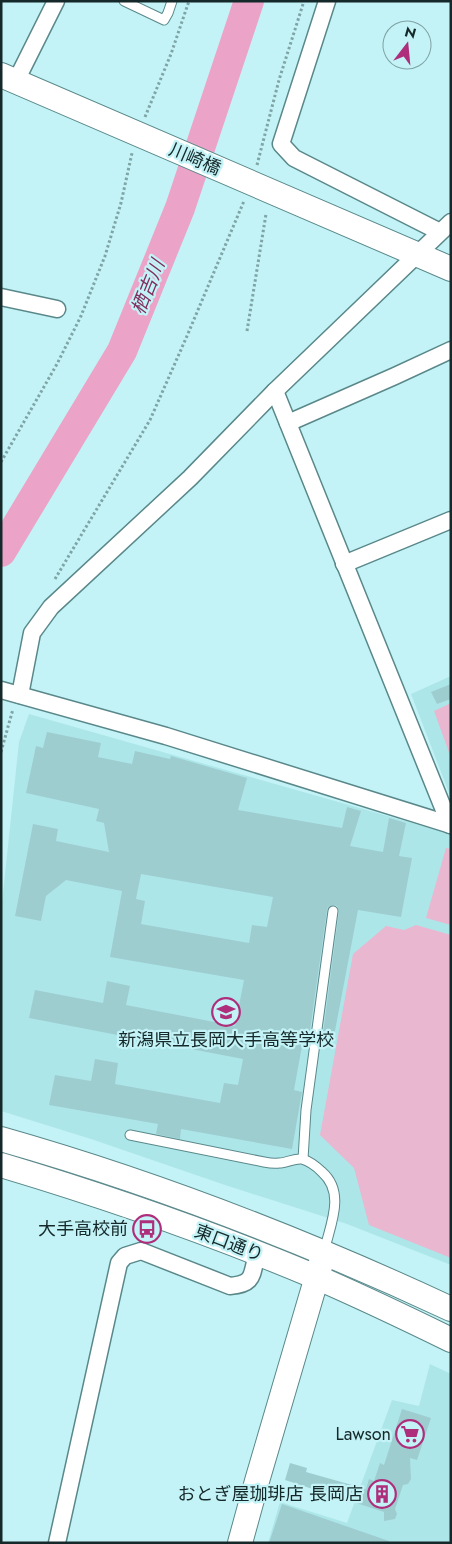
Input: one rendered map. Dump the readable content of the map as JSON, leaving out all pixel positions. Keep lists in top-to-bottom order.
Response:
{
  "streets": {
    "street": ["川崎橋", "東口通り"]
  },
  "water": ["栖吉川"],
  "places": {
    "school or university": ["新潟県立長岡大手高等学校"],
    "bus stop": ["大手高校前"],
    "supermarket": ["Lawson"],
    "building": ["おとぎ屋珈琲店 長岡店"]
  },
  "north": "top"
}
